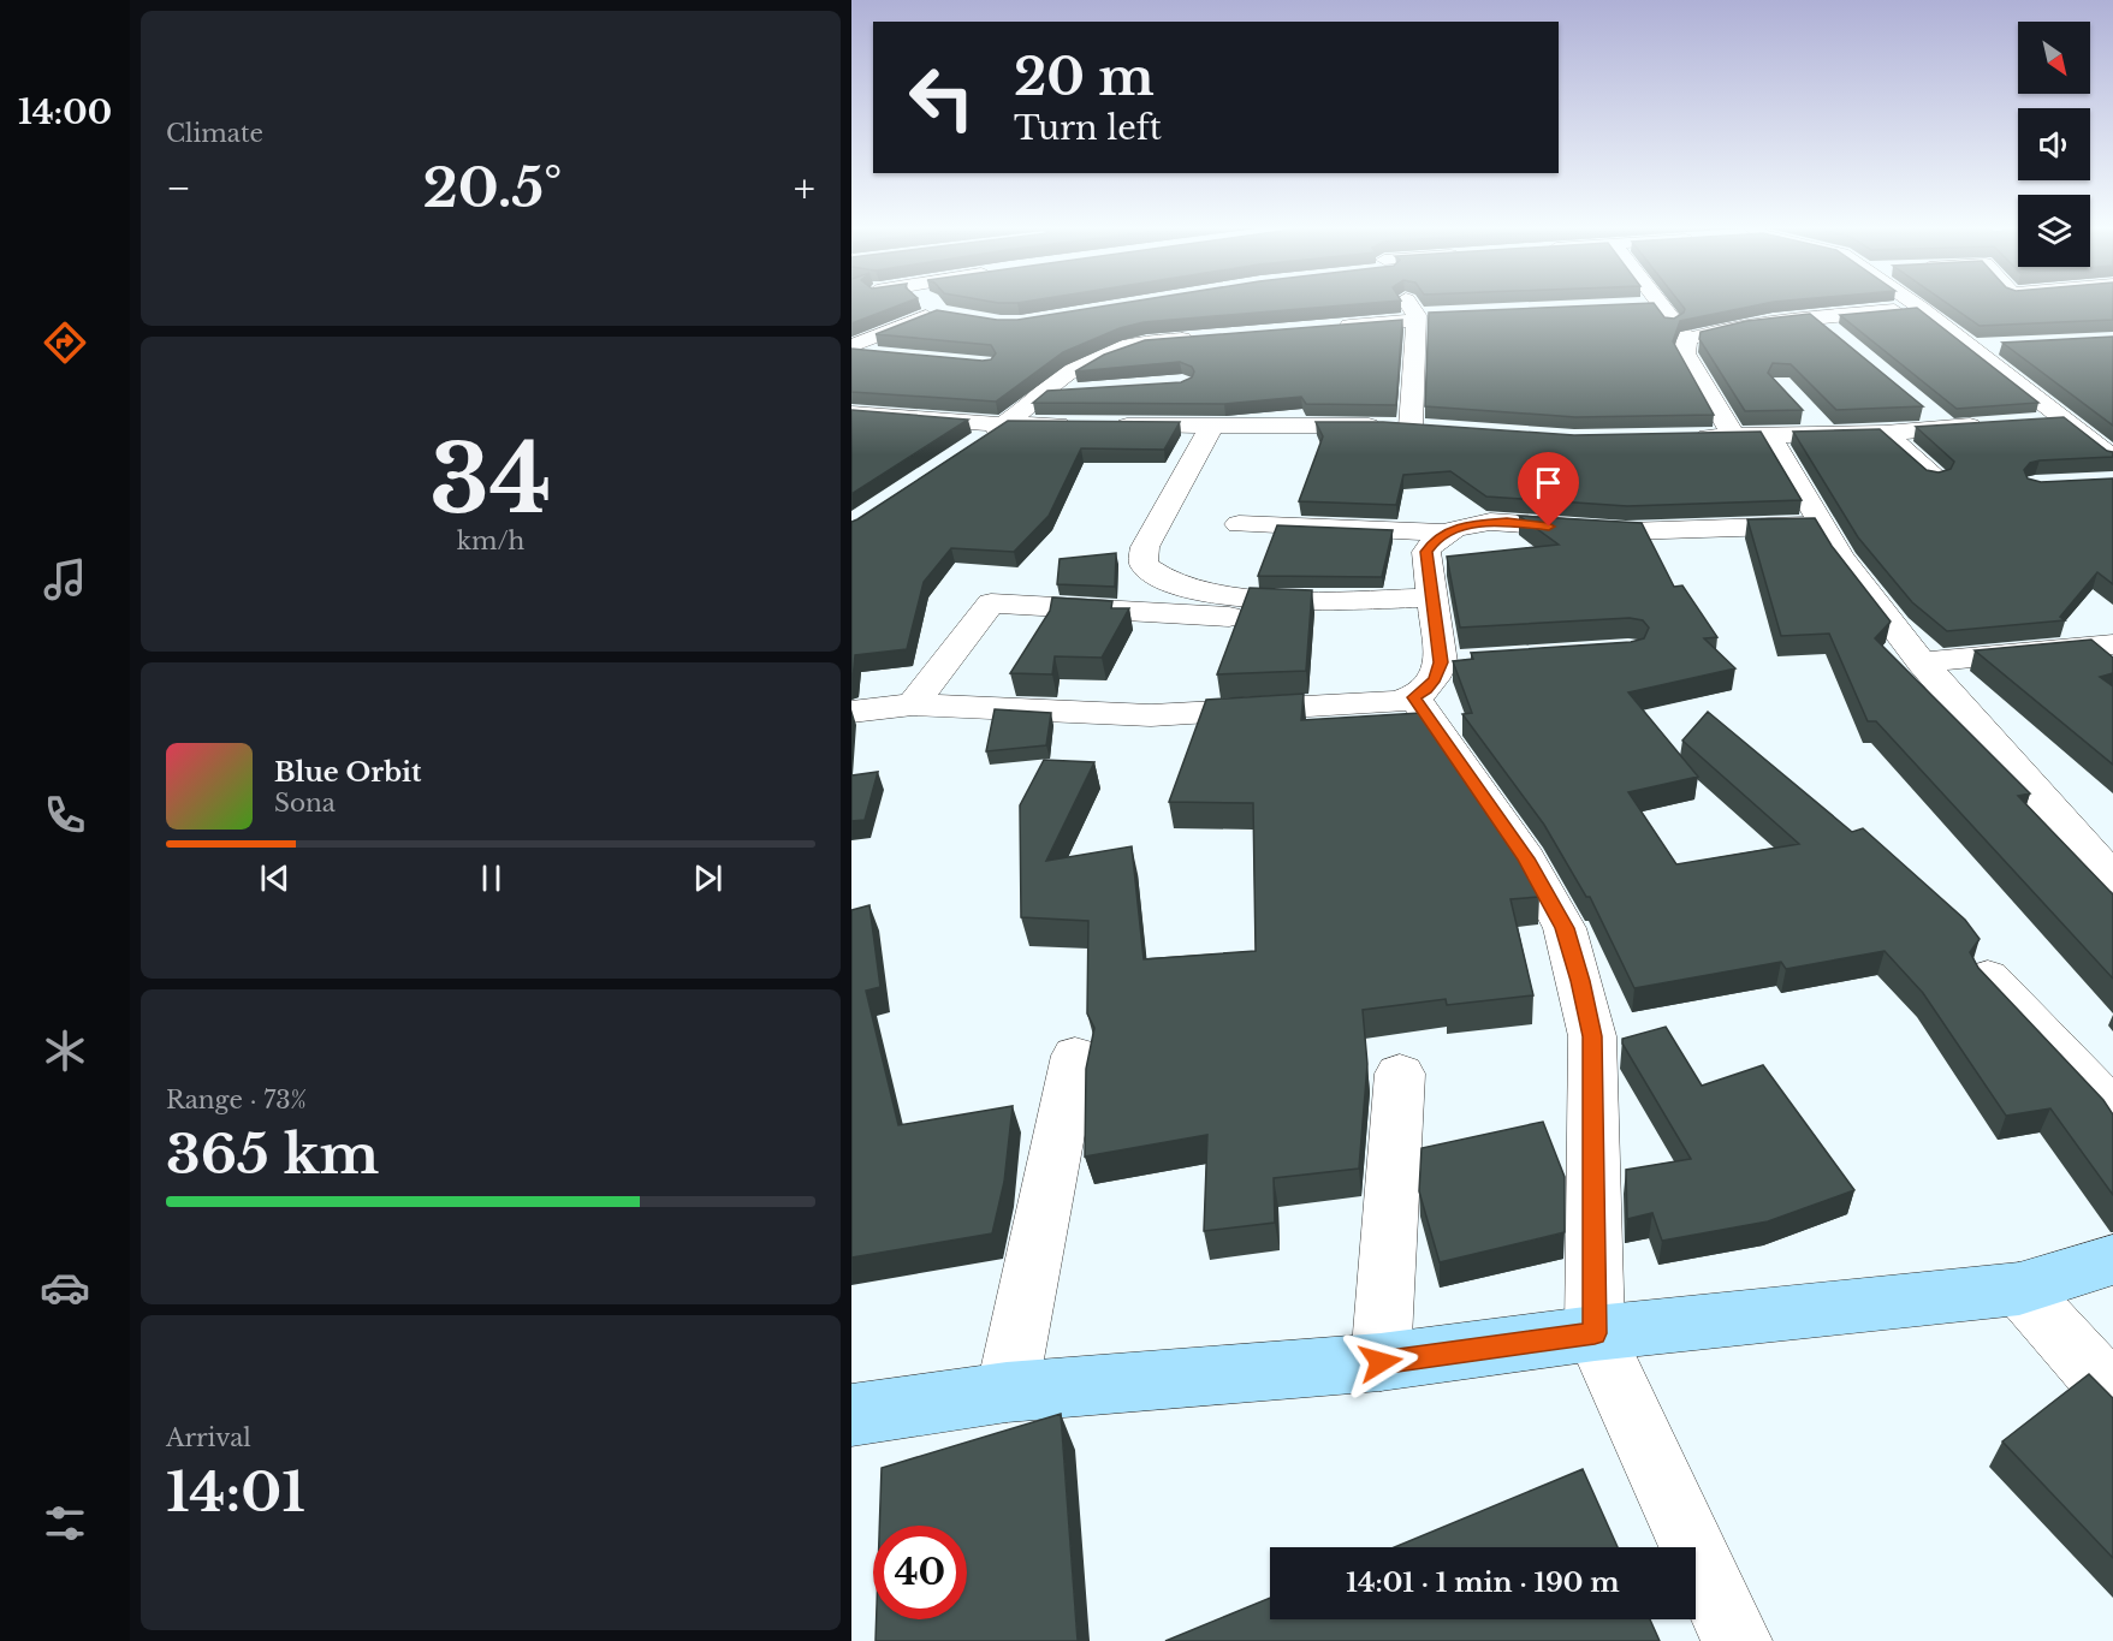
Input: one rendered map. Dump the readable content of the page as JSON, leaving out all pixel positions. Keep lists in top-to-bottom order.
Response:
{
  "north": "bottom right",
  "page": {
    "tabs": "14:00",
    "tile": [
      "Climate",
      ["34", "km/h"],
      ["Range · 73%", "365 km"],
      ["Arrival", "14:01"]
    ],
    "turn": ["20 m", "Turn left"],
    "heat": ["−", "20.5°", "+"],
    "song": ["Blue Orbit", "Sona"],
    "limit": "40",
    "trip": "14:01 · 1 min · 190 m"
  }
}
